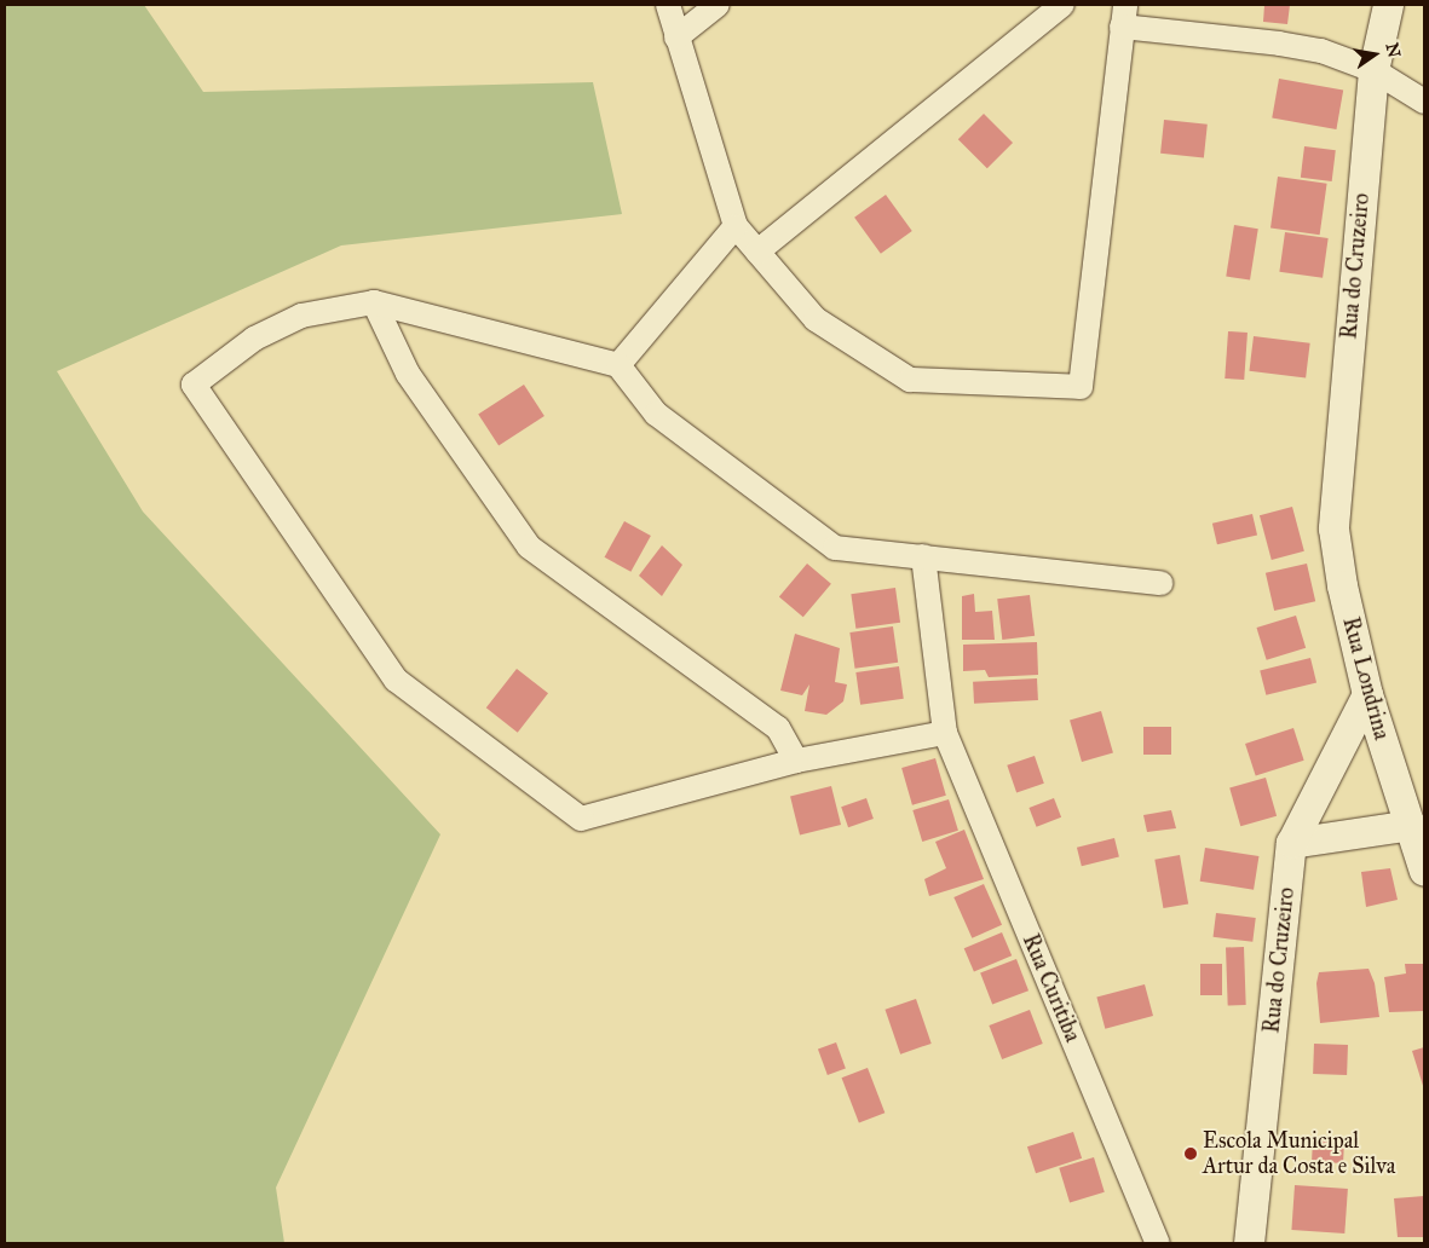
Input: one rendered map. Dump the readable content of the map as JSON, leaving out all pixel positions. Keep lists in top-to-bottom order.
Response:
{
  "streets": {
    "street": ["Rua do Cruzeiro", "Rua Londrina", "Rua Curitiba"]
  },
  "crossings": [
    ["Rua do Cruzeiro", "Rua Londrina"]
  ],
  "places": ["Escola Municipal Artur da Costa e Silva"],
  "north": "right"
}
